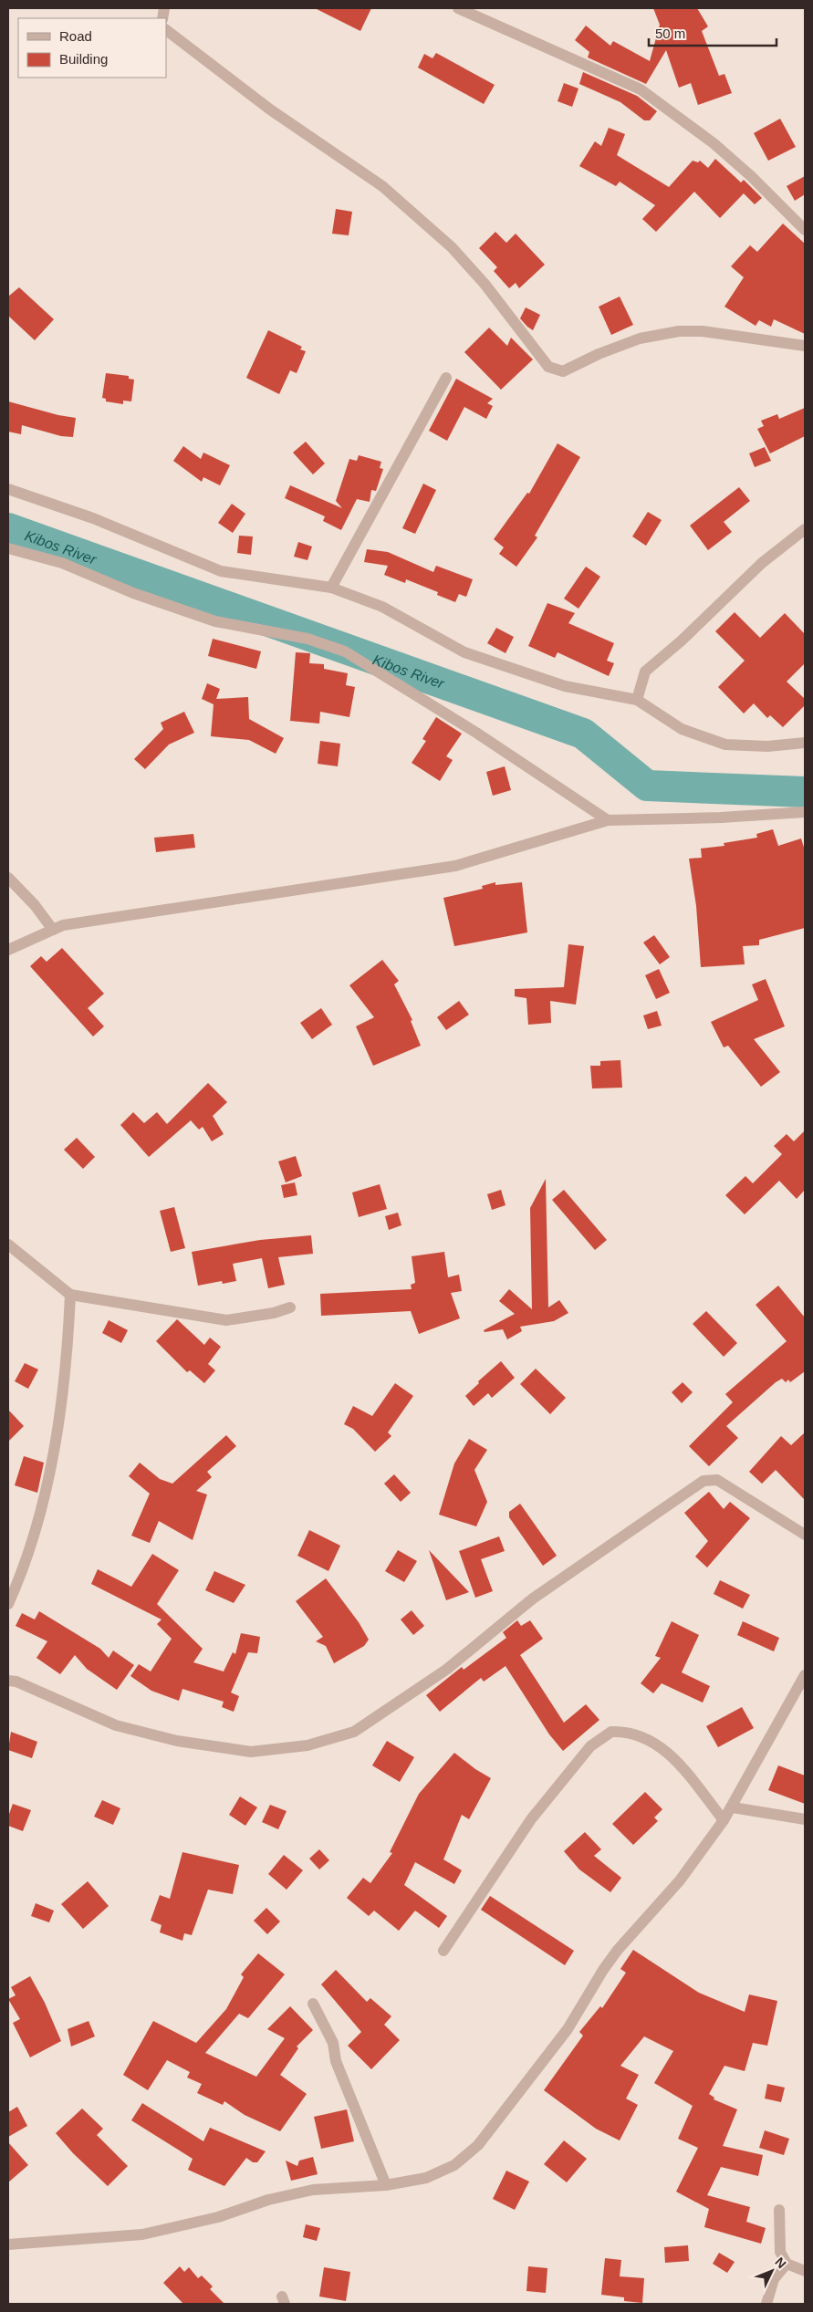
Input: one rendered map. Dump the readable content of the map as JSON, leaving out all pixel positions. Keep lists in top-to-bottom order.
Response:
{
  "water": ["Kibos River"],
  "legend": ["Road", "Building"],
  "scale_bar": "50 m",
  "north": "top right"
}
